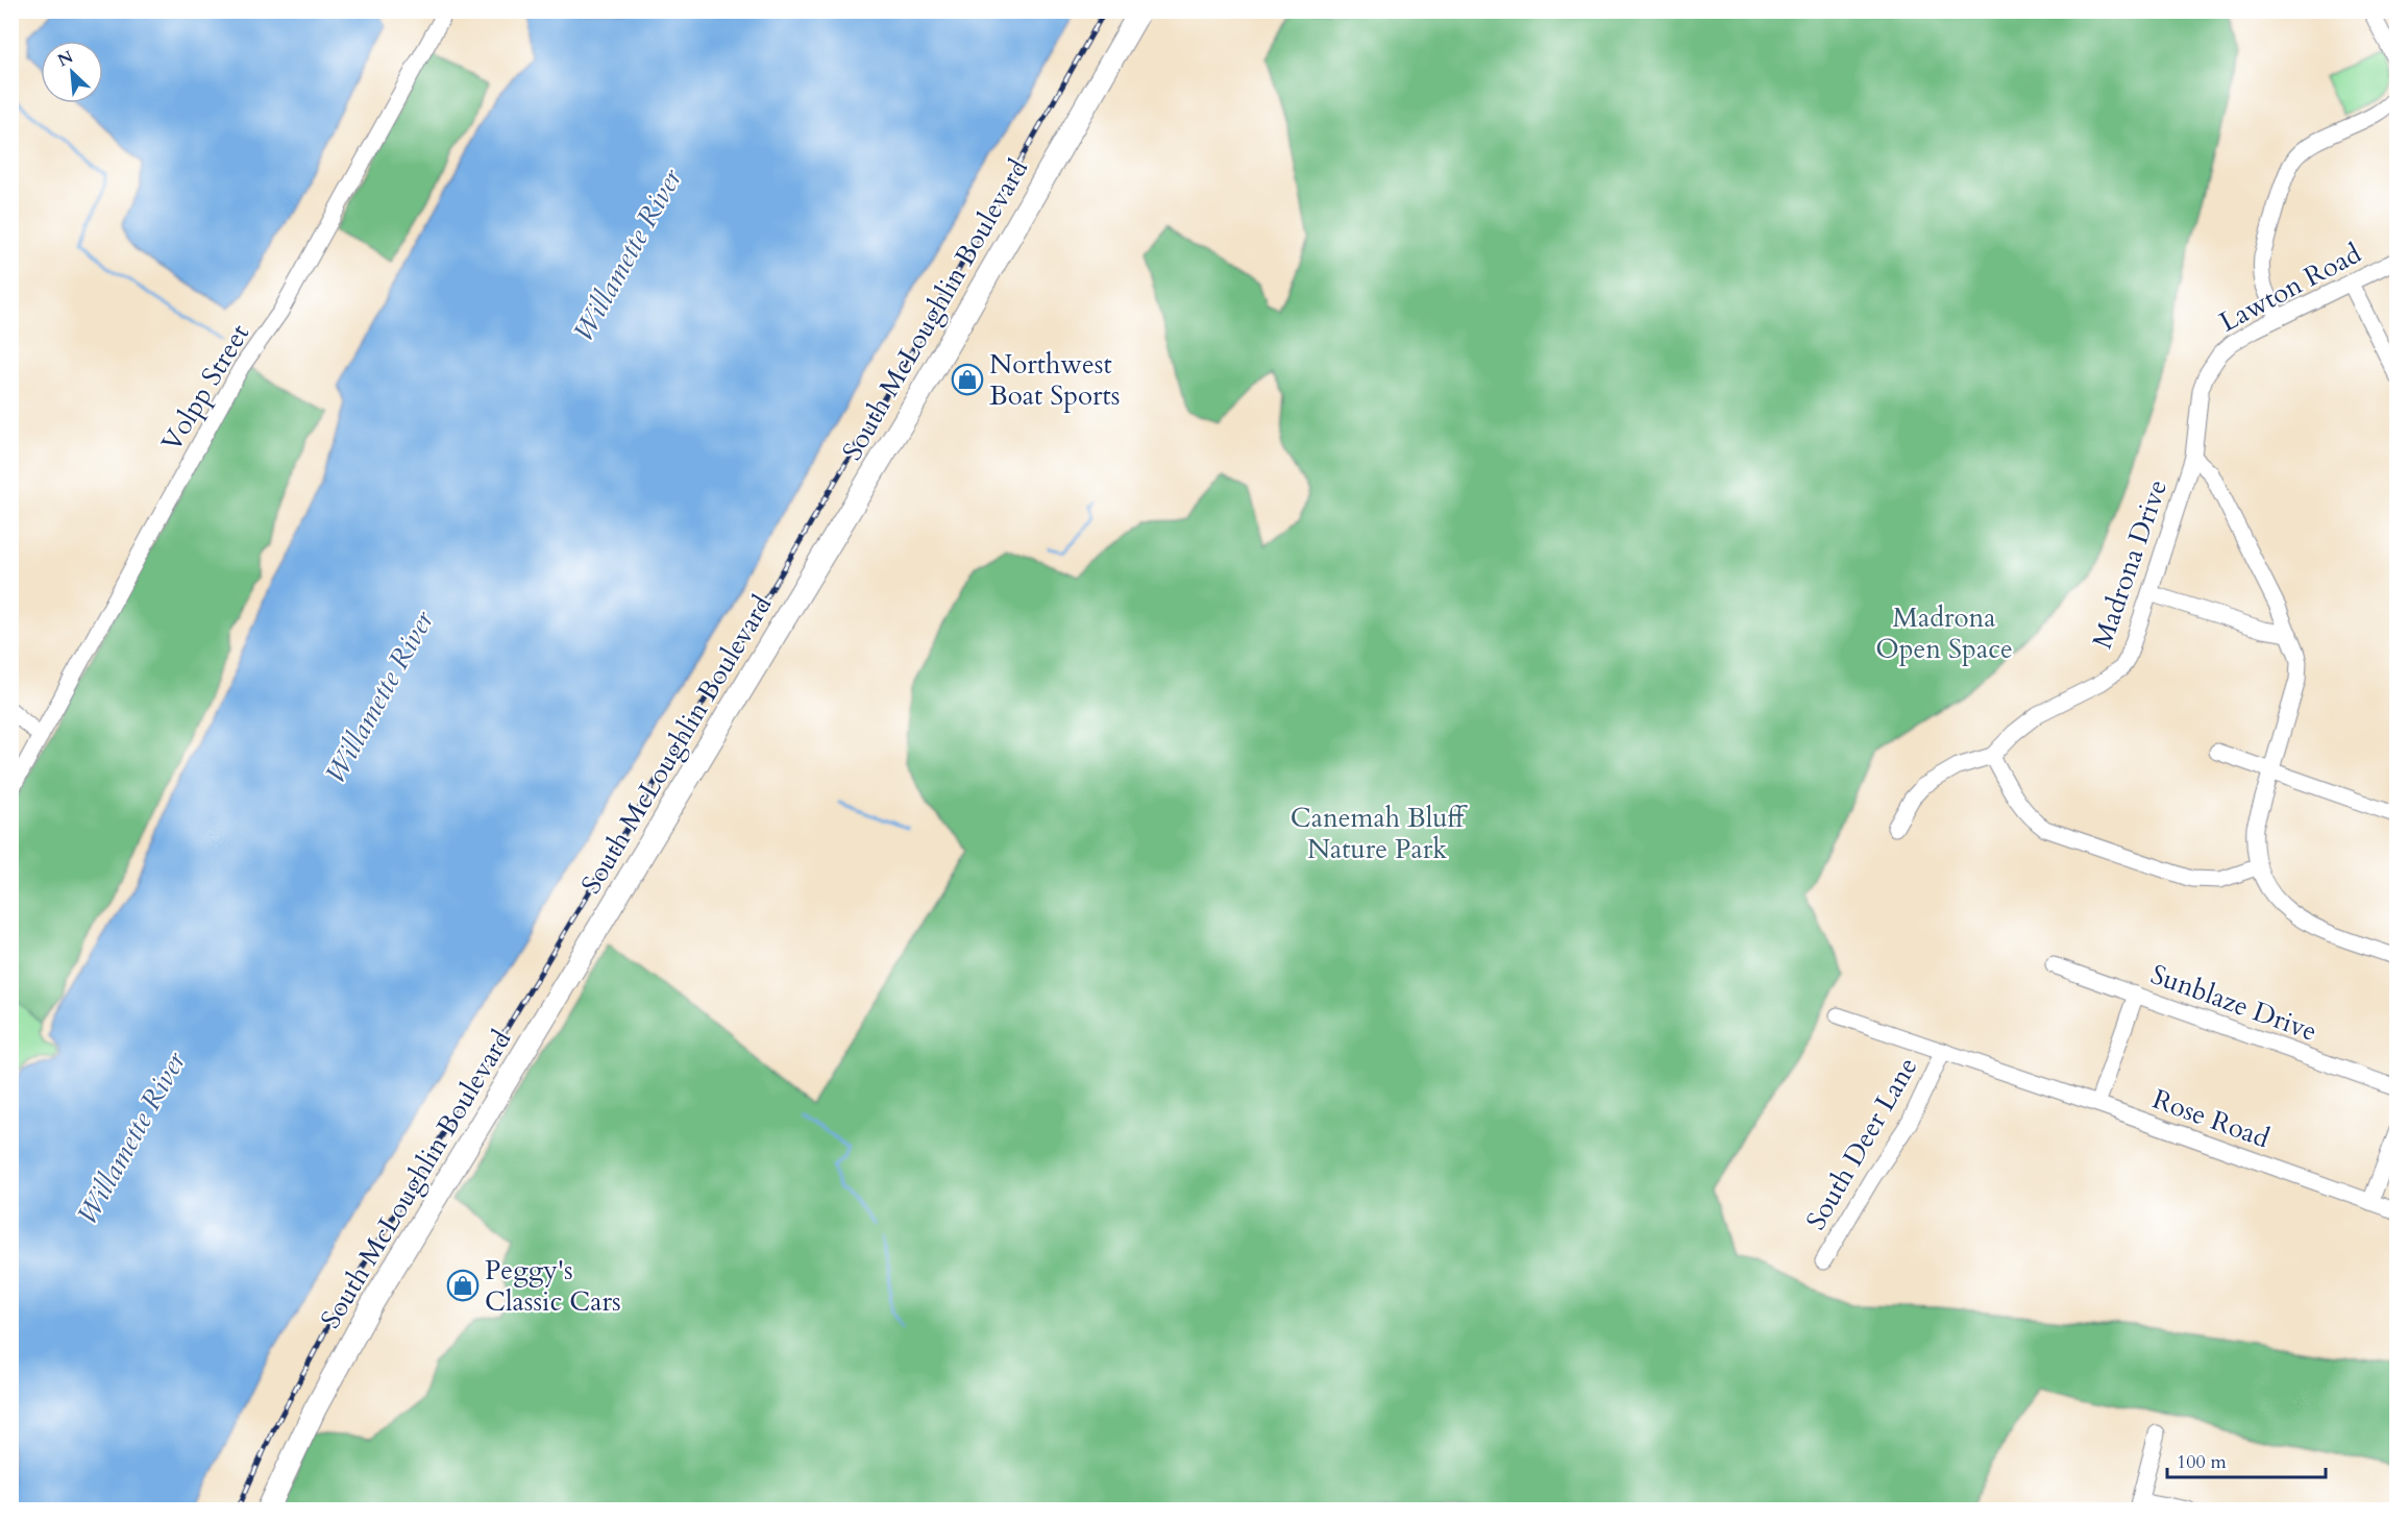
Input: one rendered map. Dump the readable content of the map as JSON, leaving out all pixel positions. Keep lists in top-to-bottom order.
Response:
{
  "streets": {
    "highway": ["South McLoughlin Boulevard"],
    "street": [
      "Lawton Road",
      "Volpp Street",
      "Madrona Drive",
      "Sunblaze Drive",
      "Rose Road",
      "South Deer Lane"
    ]
  },
  "crossings": [
    ["Lawton Road", "Madrona Drive"],
    ["Rose Road", "South Deer Lane"]
  ],
  "water": ["Willamette River"],
  "parks": ["Madrona Open Space", "Canemah Bluff Nature Park"],
  "places": {
    "shop": ["Northwest Boat Sports", "Peggy's Classic Cars"]
  },
  "scale_bar": "100 m",
  "north": "top left"
}
